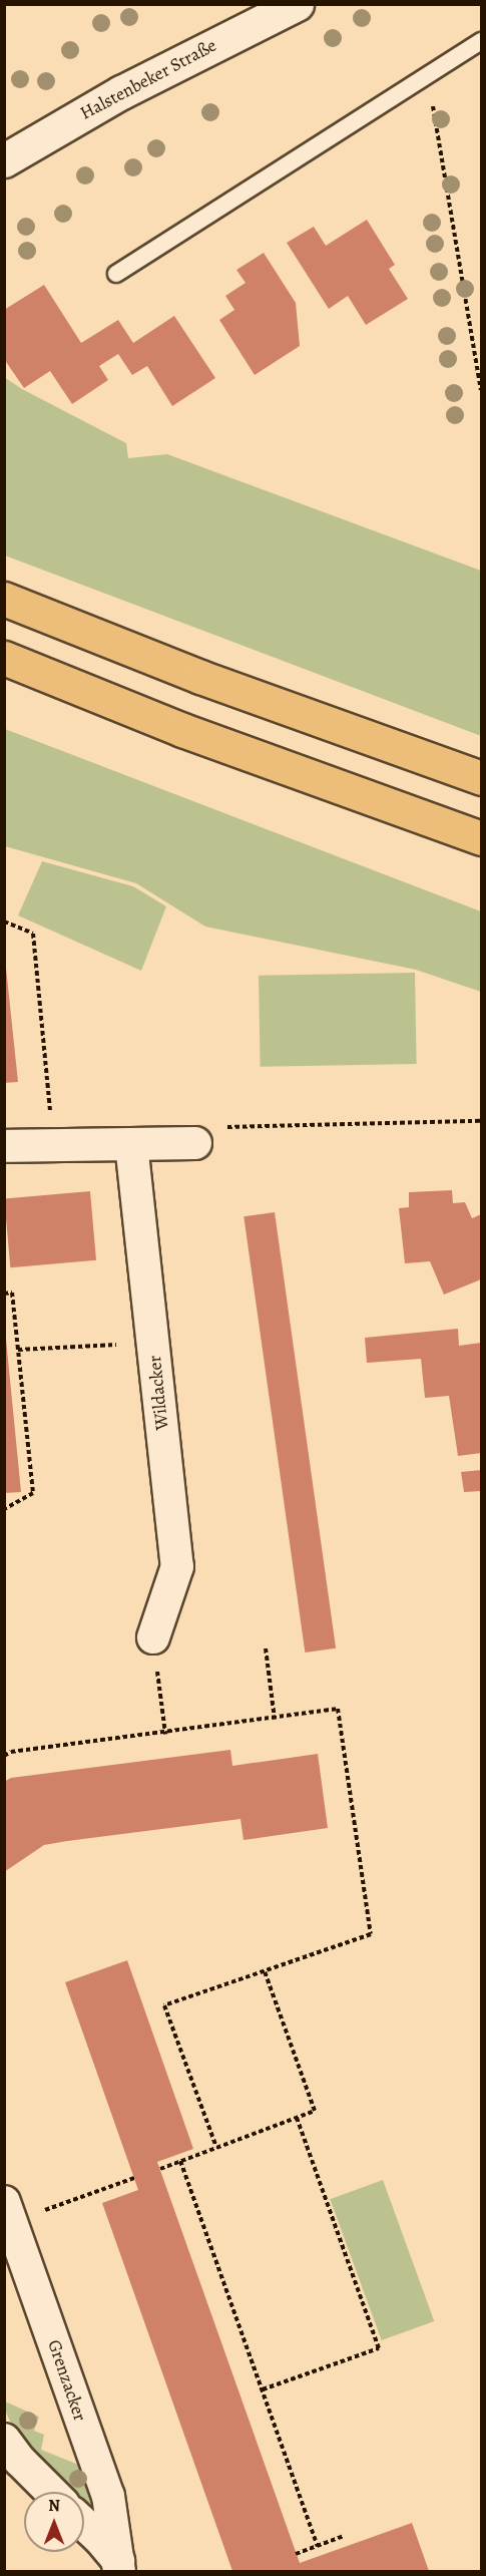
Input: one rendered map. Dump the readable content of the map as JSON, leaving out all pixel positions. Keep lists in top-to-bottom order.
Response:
{
  "streets": {
    "street": ["Halstenbeker Straße", "Wildacker", "Grenzacker"]
  },
  "north": "top"
}
